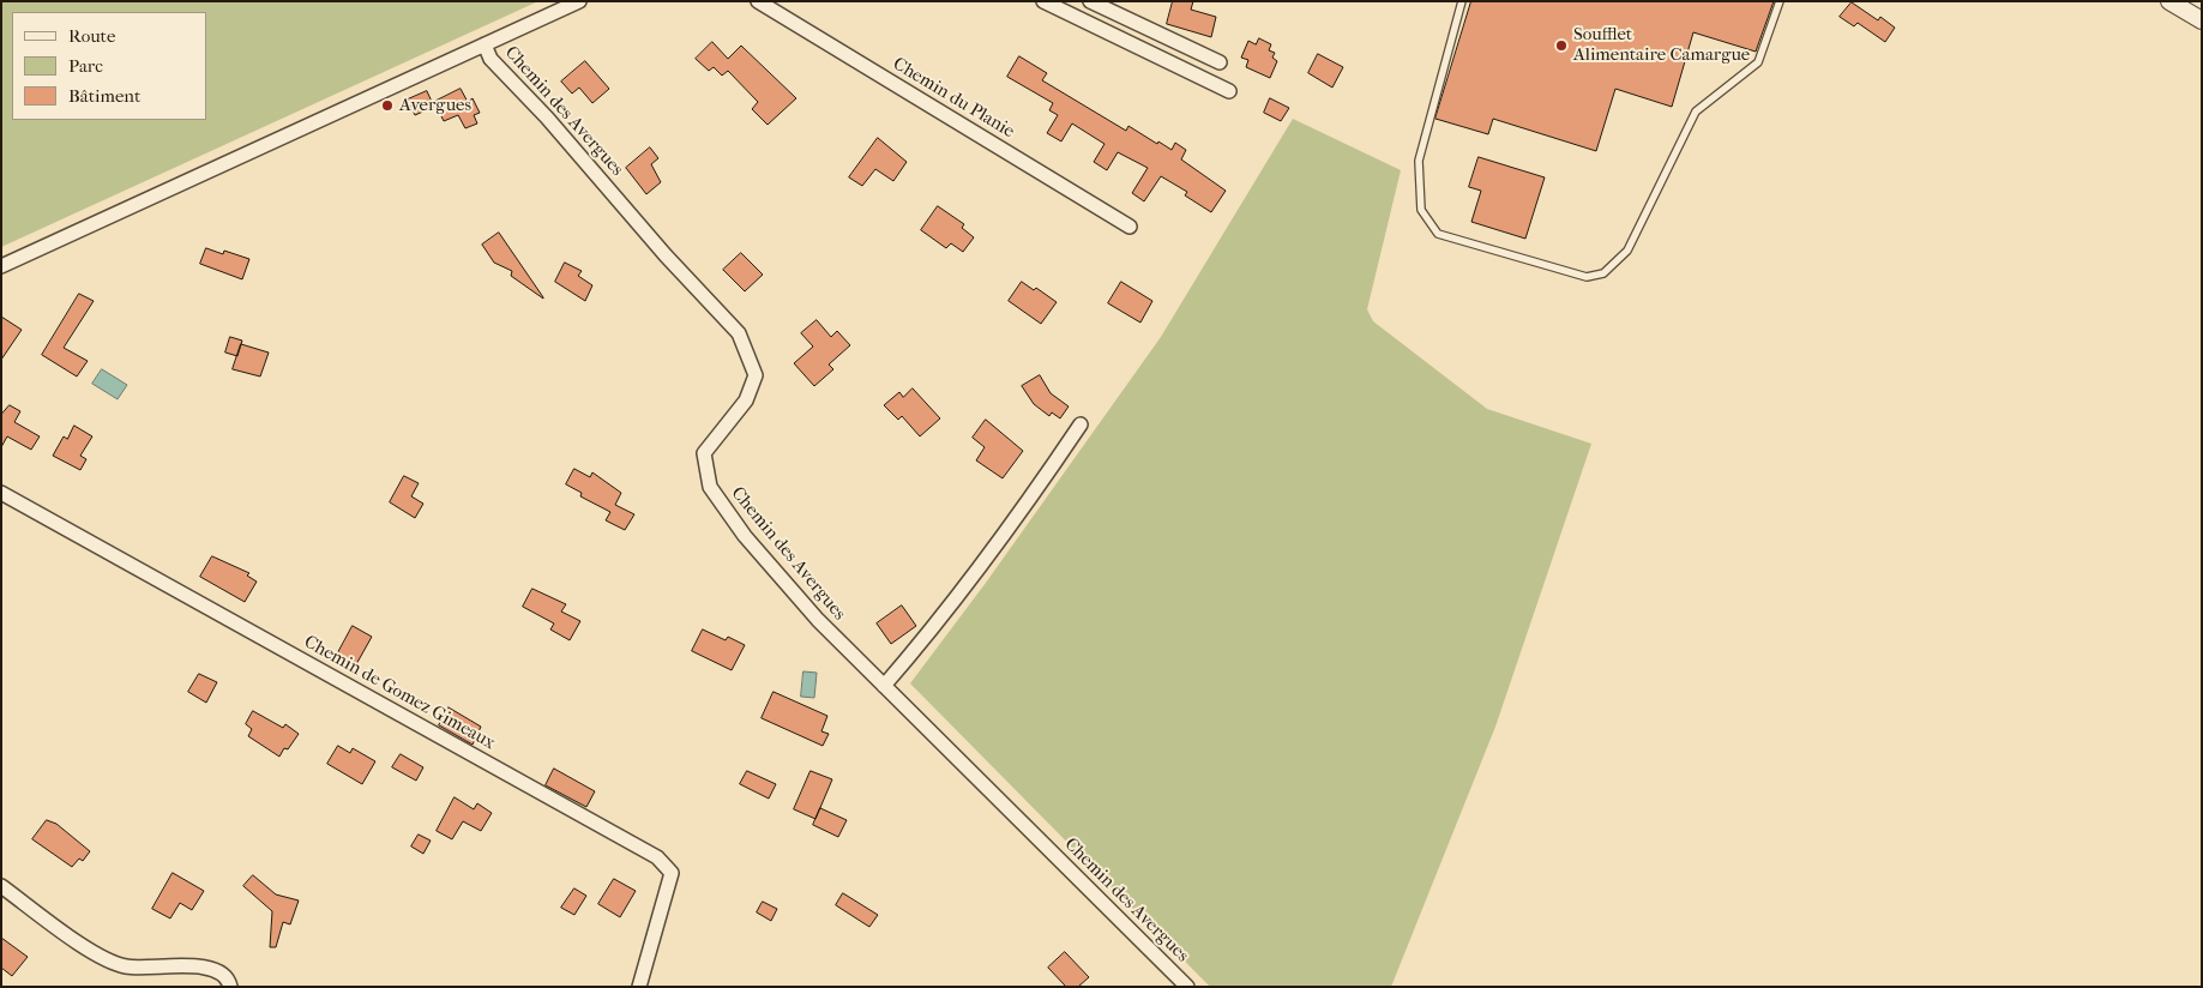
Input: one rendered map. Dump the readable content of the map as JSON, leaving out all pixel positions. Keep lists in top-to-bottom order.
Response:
{
  "streets": {
    "street": ["Chemin du Planie", "Chemin des Avergues", "Chemin de Gomez Gimeaux"]
  },
  "places": ["Soufflet Alimentaire Camargue", "Avergues"],
  "legend": ["Route", "Parc", "Bâtiment"]
}
